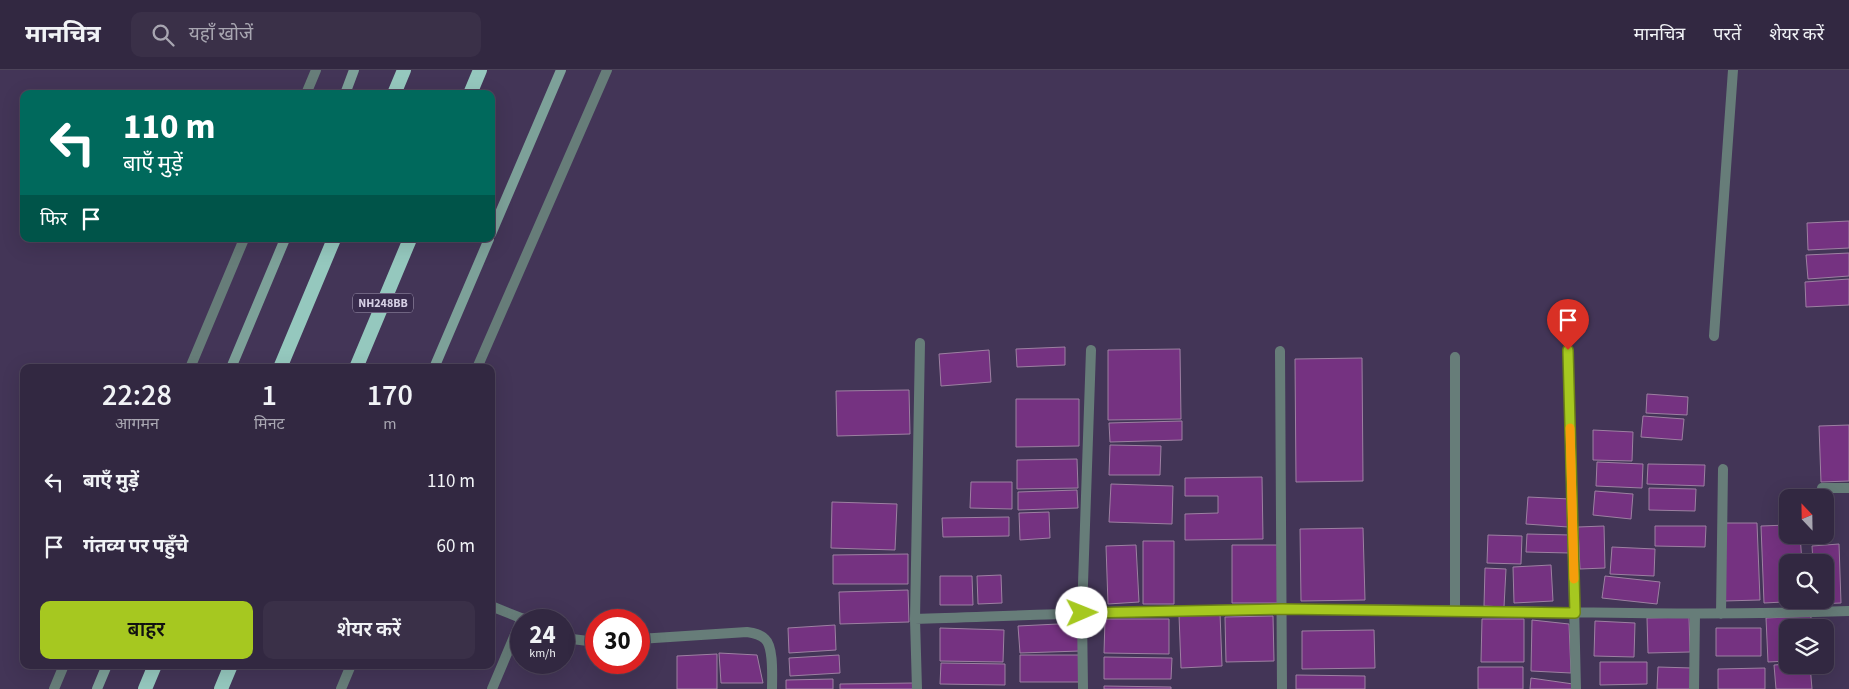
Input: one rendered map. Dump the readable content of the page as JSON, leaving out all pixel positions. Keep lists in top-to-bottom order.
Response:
{
  "streets": {
    "highway": ["NH248BB"]
  },
  "north": "top",
  "page": {
    "header": "मानचित्र",
    "search": "यहाँ खोजें",
    "nav": ["मानचित्र", "परतें", "शेयर करें"],
    "turn": ["110 m", "बाएँ मुड़ें"],
    "then": "फिर",
    "eta": [
      "22:28",
      "आगमन",
      "1",
      "मिनट",
      "170",
      "m"
    ],
    "list": [
      {
        "name": "बाएँ मुड़ें",
        "value": "110 m"
      },
      {
        "name": "गंतव्य पर पहुँचे",
        "value": "60 m"
      }
    ],
    "buttons": ["बाहर", "शेयर करें"],
    "speed": "24 km/h",
    "limit": "30"
  }
}
